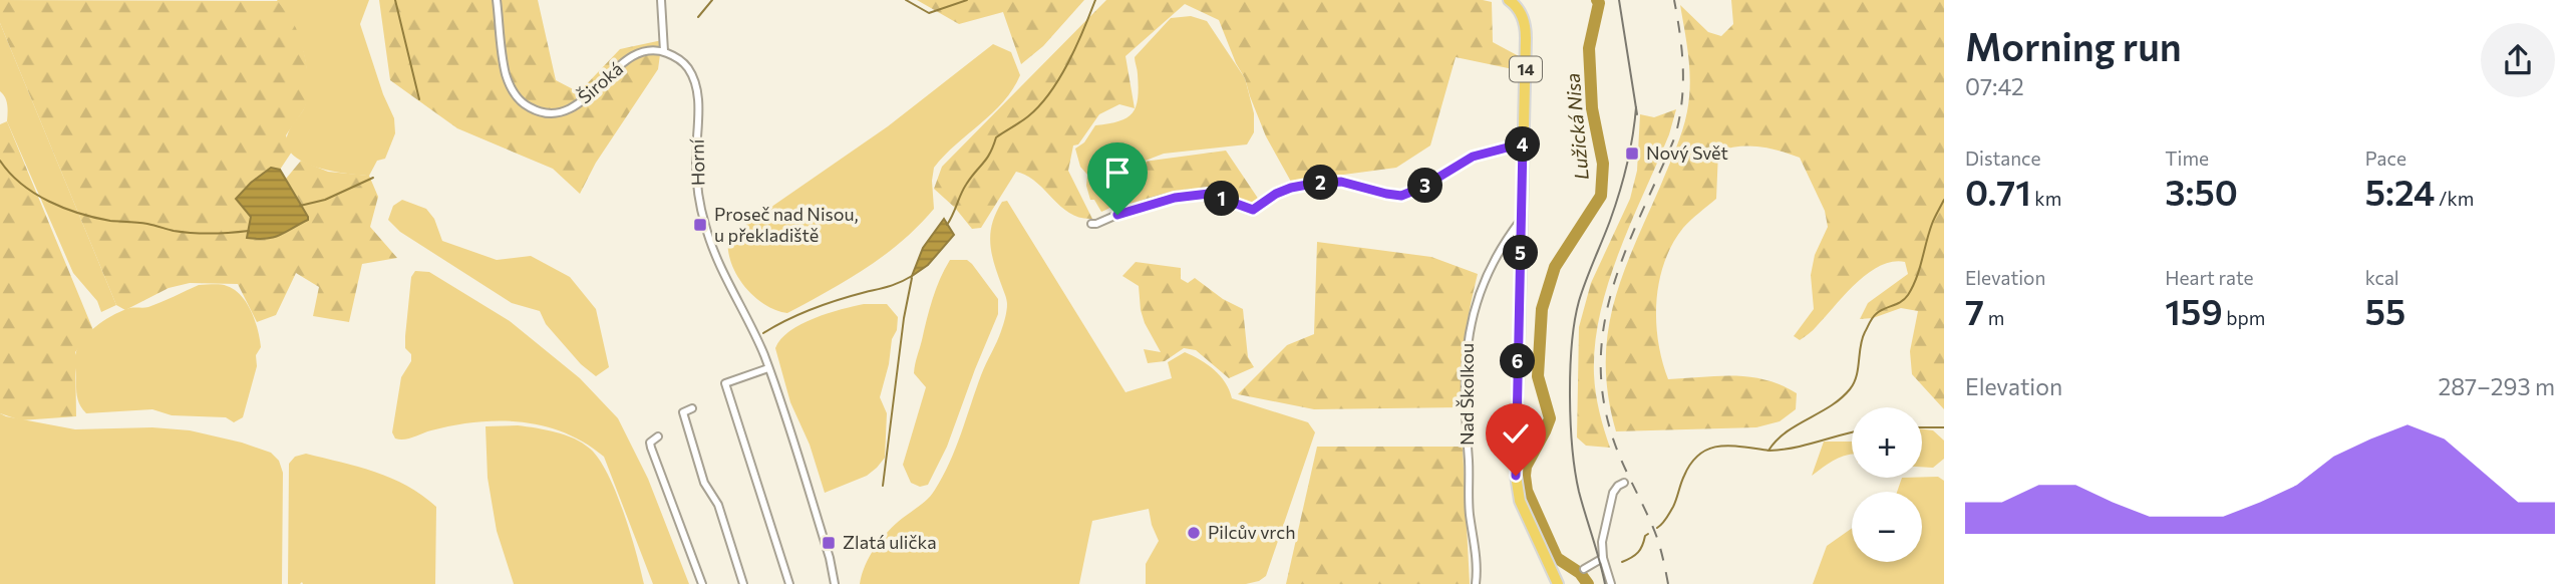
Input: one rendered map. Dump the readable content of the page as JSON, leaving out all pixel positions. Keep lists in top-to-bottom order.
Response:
{
  "streets": {
    "main road": ["14"],
    "street": ["Široká", "Horní", "Nad Školkou"]
  },
  "crossings": [
    ["14", "Nad Školkou"],
    ["Široká", "Horní"]
  ],
  "water": ["Lužická Nisa"],
  "places": {
    "transit": ["Nový Svět", "Proseč nad Nisou, u překladiště", "Zlatá ulička"],
    "other": ["Pilcův vrch"]
  },
  "page": {
    "heading": ["Morning run", "07:42"],
    "stats": [
      ["Distance", "0.71 km"],
      ["Time", "3:50"],
      ["Pace", "5:24 /km"],
      ["Elevation", "7 m"],
      ["Heart rate", "159 bpm"],
      ["kcal", "55"]
    ],
    "pins": [
      "4",
      "2",
      "3",
      "1",
      "5",
      "6"
    ],
    "chart": ["Elevation", "287–293 m"],
    "map_buttons": ["+", "−"]
  }
}
